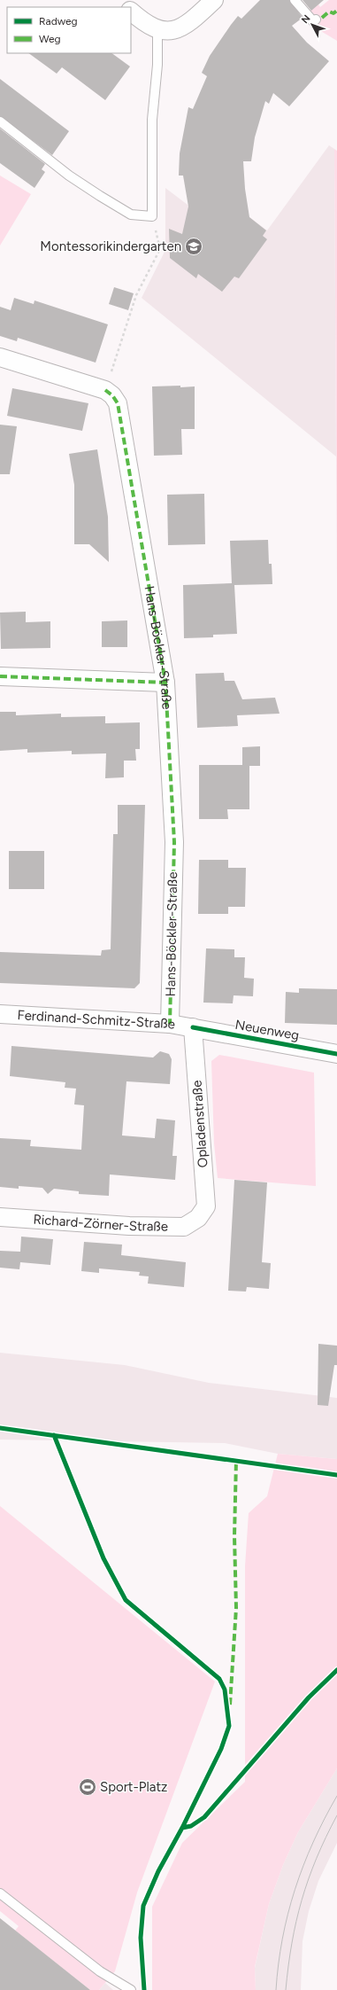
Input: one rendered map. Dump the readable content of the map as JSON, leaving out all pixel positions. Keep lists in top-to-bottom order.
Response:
{
  "streets": {
    "street": [
      "Hans-Böckler-Straße",
      "Ferdinand-Schmitz-Straße",
      "Neuenweg",
      "Opladenstraße",
      "Richard-Zörner-Straße"
    ]
  },
  "crossings": [
    ["Hans-Böckler-Straße", "Ferdinand-Schmitz-Straße"],
    ["Ferdinand-Schmitz-Straße", "Neuenweg"],
    ["Ferdinand-Schmitz-Straße", "Opladenstraße"],
    ["Neuenweg", "Opladenstraße"],
    ["Opladenstraße", "Richard-Zörner-Straße"]
  ],
  "places": {
    "school or university": ["Montessorikindergarten"],
    "sports": ["Sport-Platz"]
  },
  "legend": ["Radweg", "Weg"],
  "north": "top left"
}
